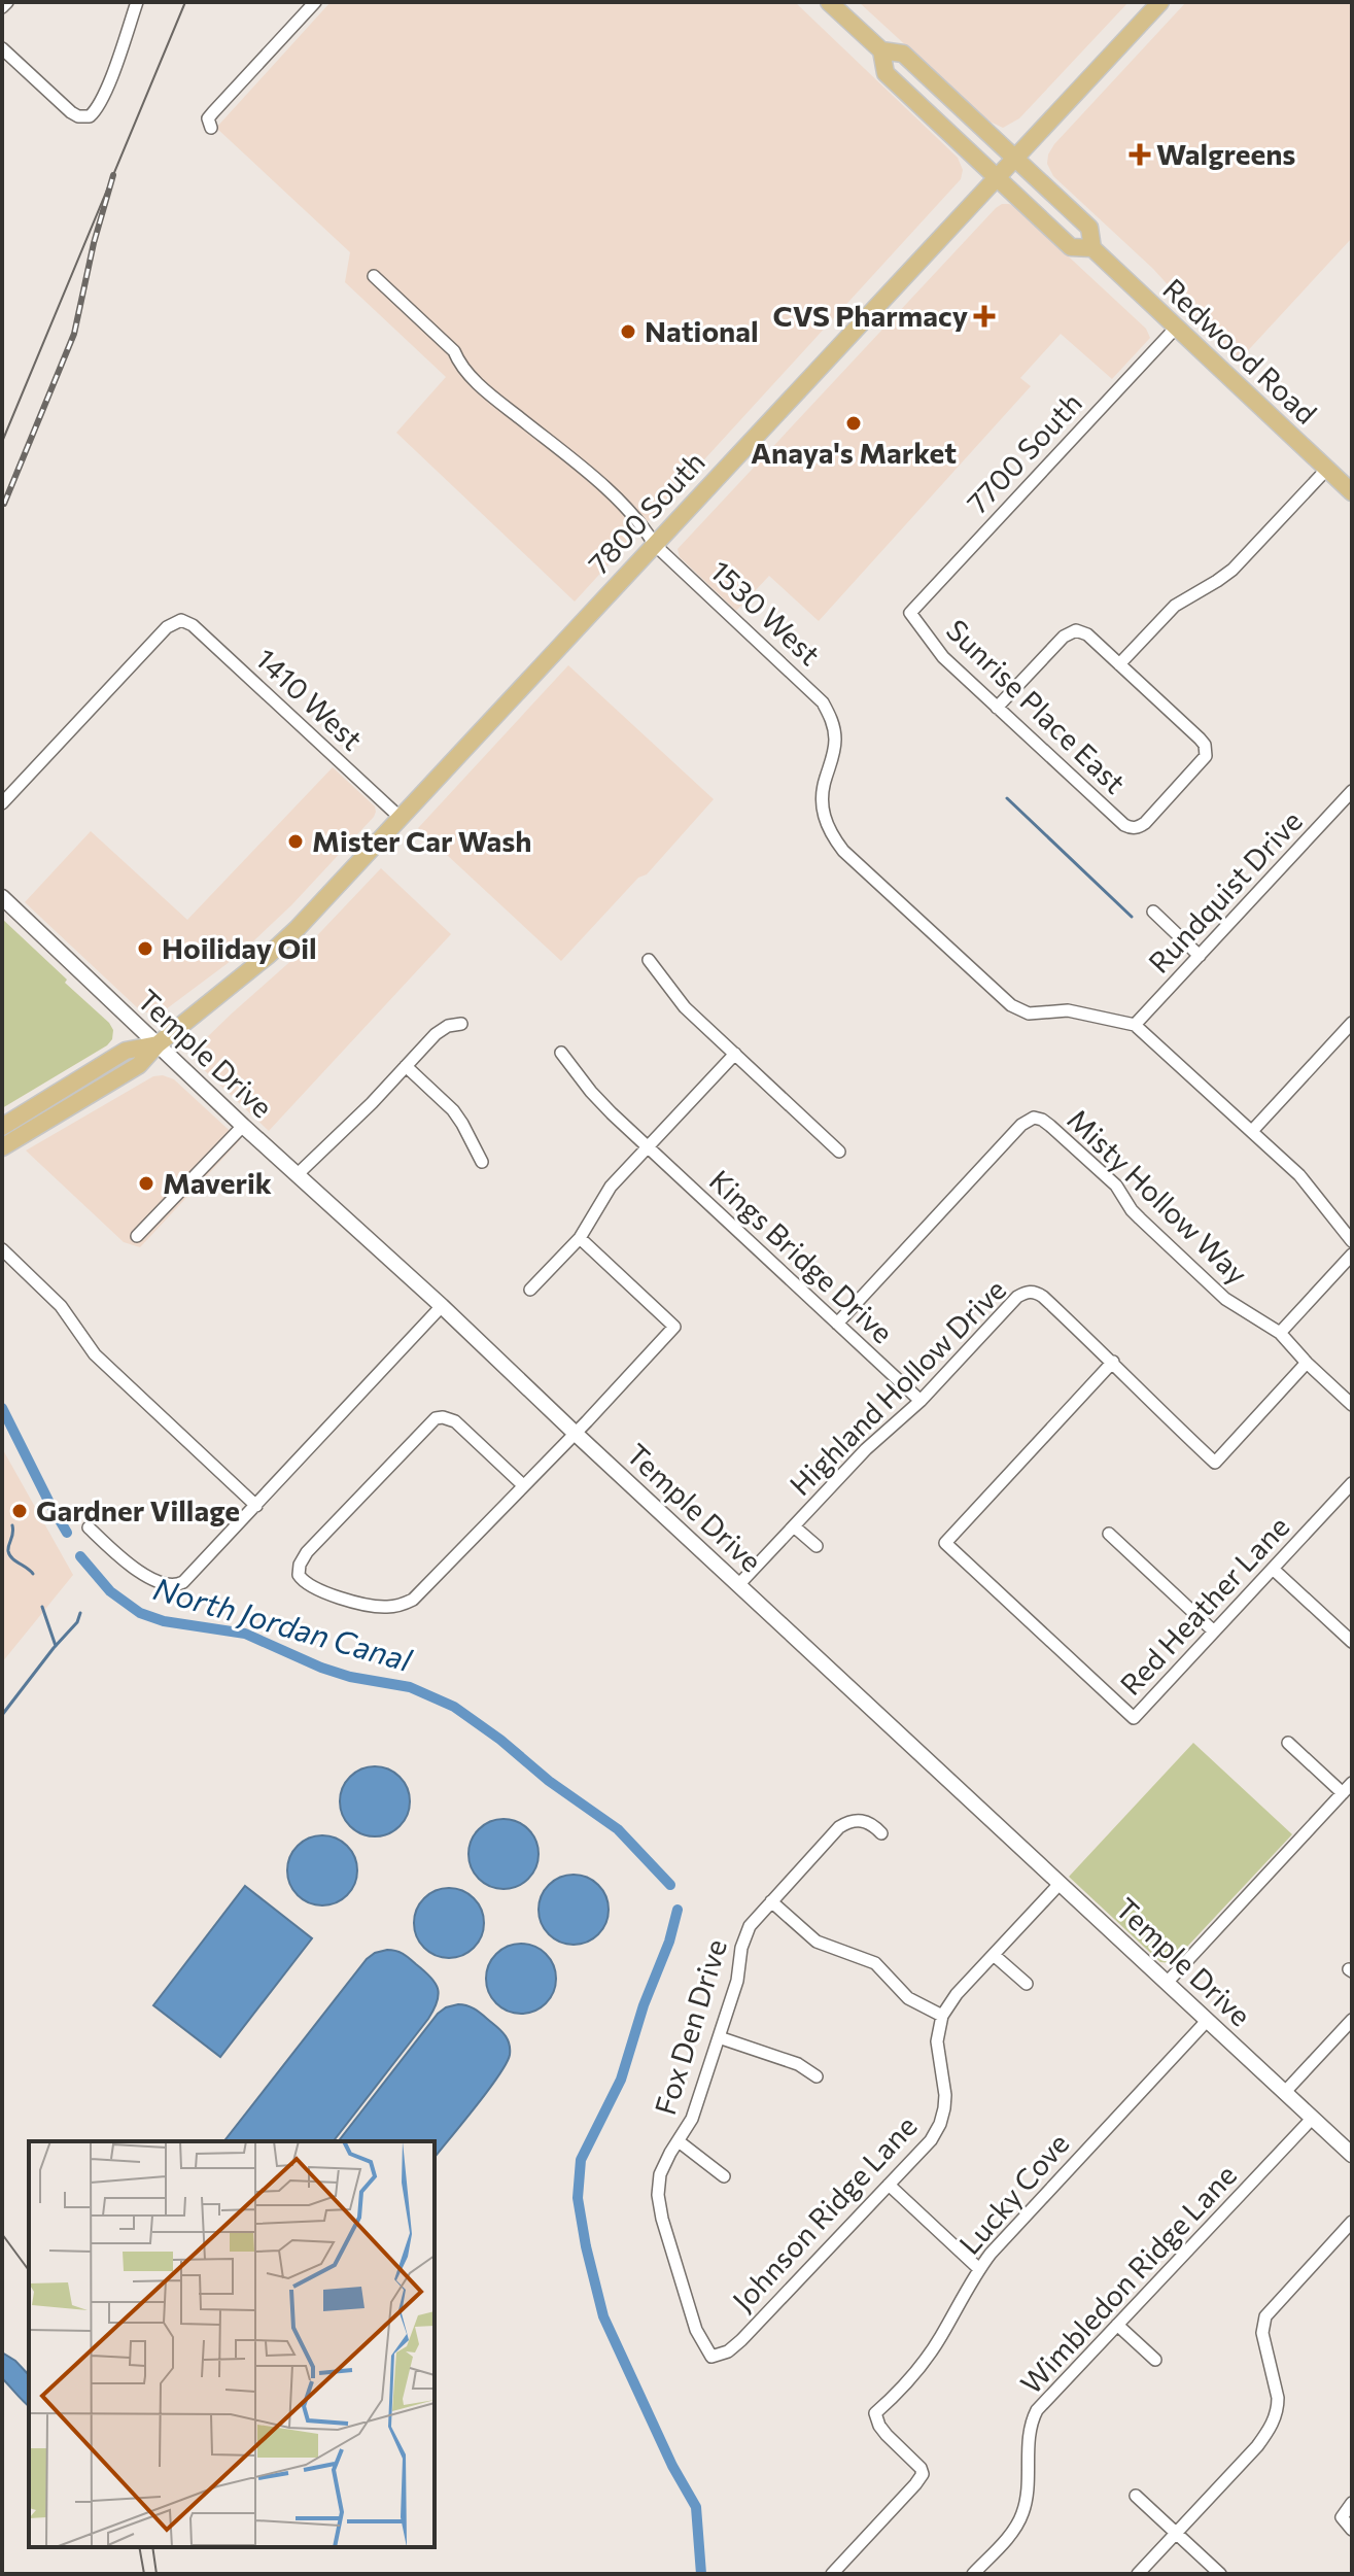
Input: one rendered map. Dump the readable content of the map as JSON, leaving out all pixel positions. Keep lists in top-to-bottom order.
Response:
{
  "streets": {
    "main road": ["Redwood Road", "7800 South"],
    "street": [
      "7700 South",
      "1530 West",
      "1410 West",
      "Sunrise Place East",
      "Rundquist Drive",
      "Temple Drive",
      "Misty Hollow Way",
      "Kings Bridge Drive",
      "Highland Hollow Drive",
      "Red Heather Lane",
      "Fox Den Drive",
      "Lucky Cove",
      "Johnson Ridge Lane",
      "Wimbledon Ridge Lane"
    ]
  },
  "crossings": [
    ["Redwood Road", "7700 South"],
    ["Redwood Road", "7800 South"],
    ["7700 South", "Sunrise Place East"],
    ["7800 South", "1530 West"],
    ["7800 South", "1410 West"],
    ["7800 South", "Temple Drive"],
    ["1530 West", "Rundquist Drive"],
    ["Temple Drive", "Highland Hollow Drive"],
    ["Temple Drive", "Lucky Cove"],
    ["Temple Drive", "Wimbledon Ridge Lane"],
    ["Misty Hollow Way", "Kings Bridge Drive"],
    ["Kings Bridge Drive", "Highland Hollow Drive"],
    ["Highland Hollow Drive", "Red Heather Lane"],
    ["Fox Den Drive", "Johnson Ridge Lane"]
  ],
  "water": ["North Jordan Canal"],
  "places": {
    "health": ["Walgreens", "CVS Pharmacy"],
    "other": [
      "National",
      "Anaya's Market",
      "Mister Car Wash",
      "Hoiliday Oil",
      "Maverik",
      "Gardner Village"
    ]
  }
}
